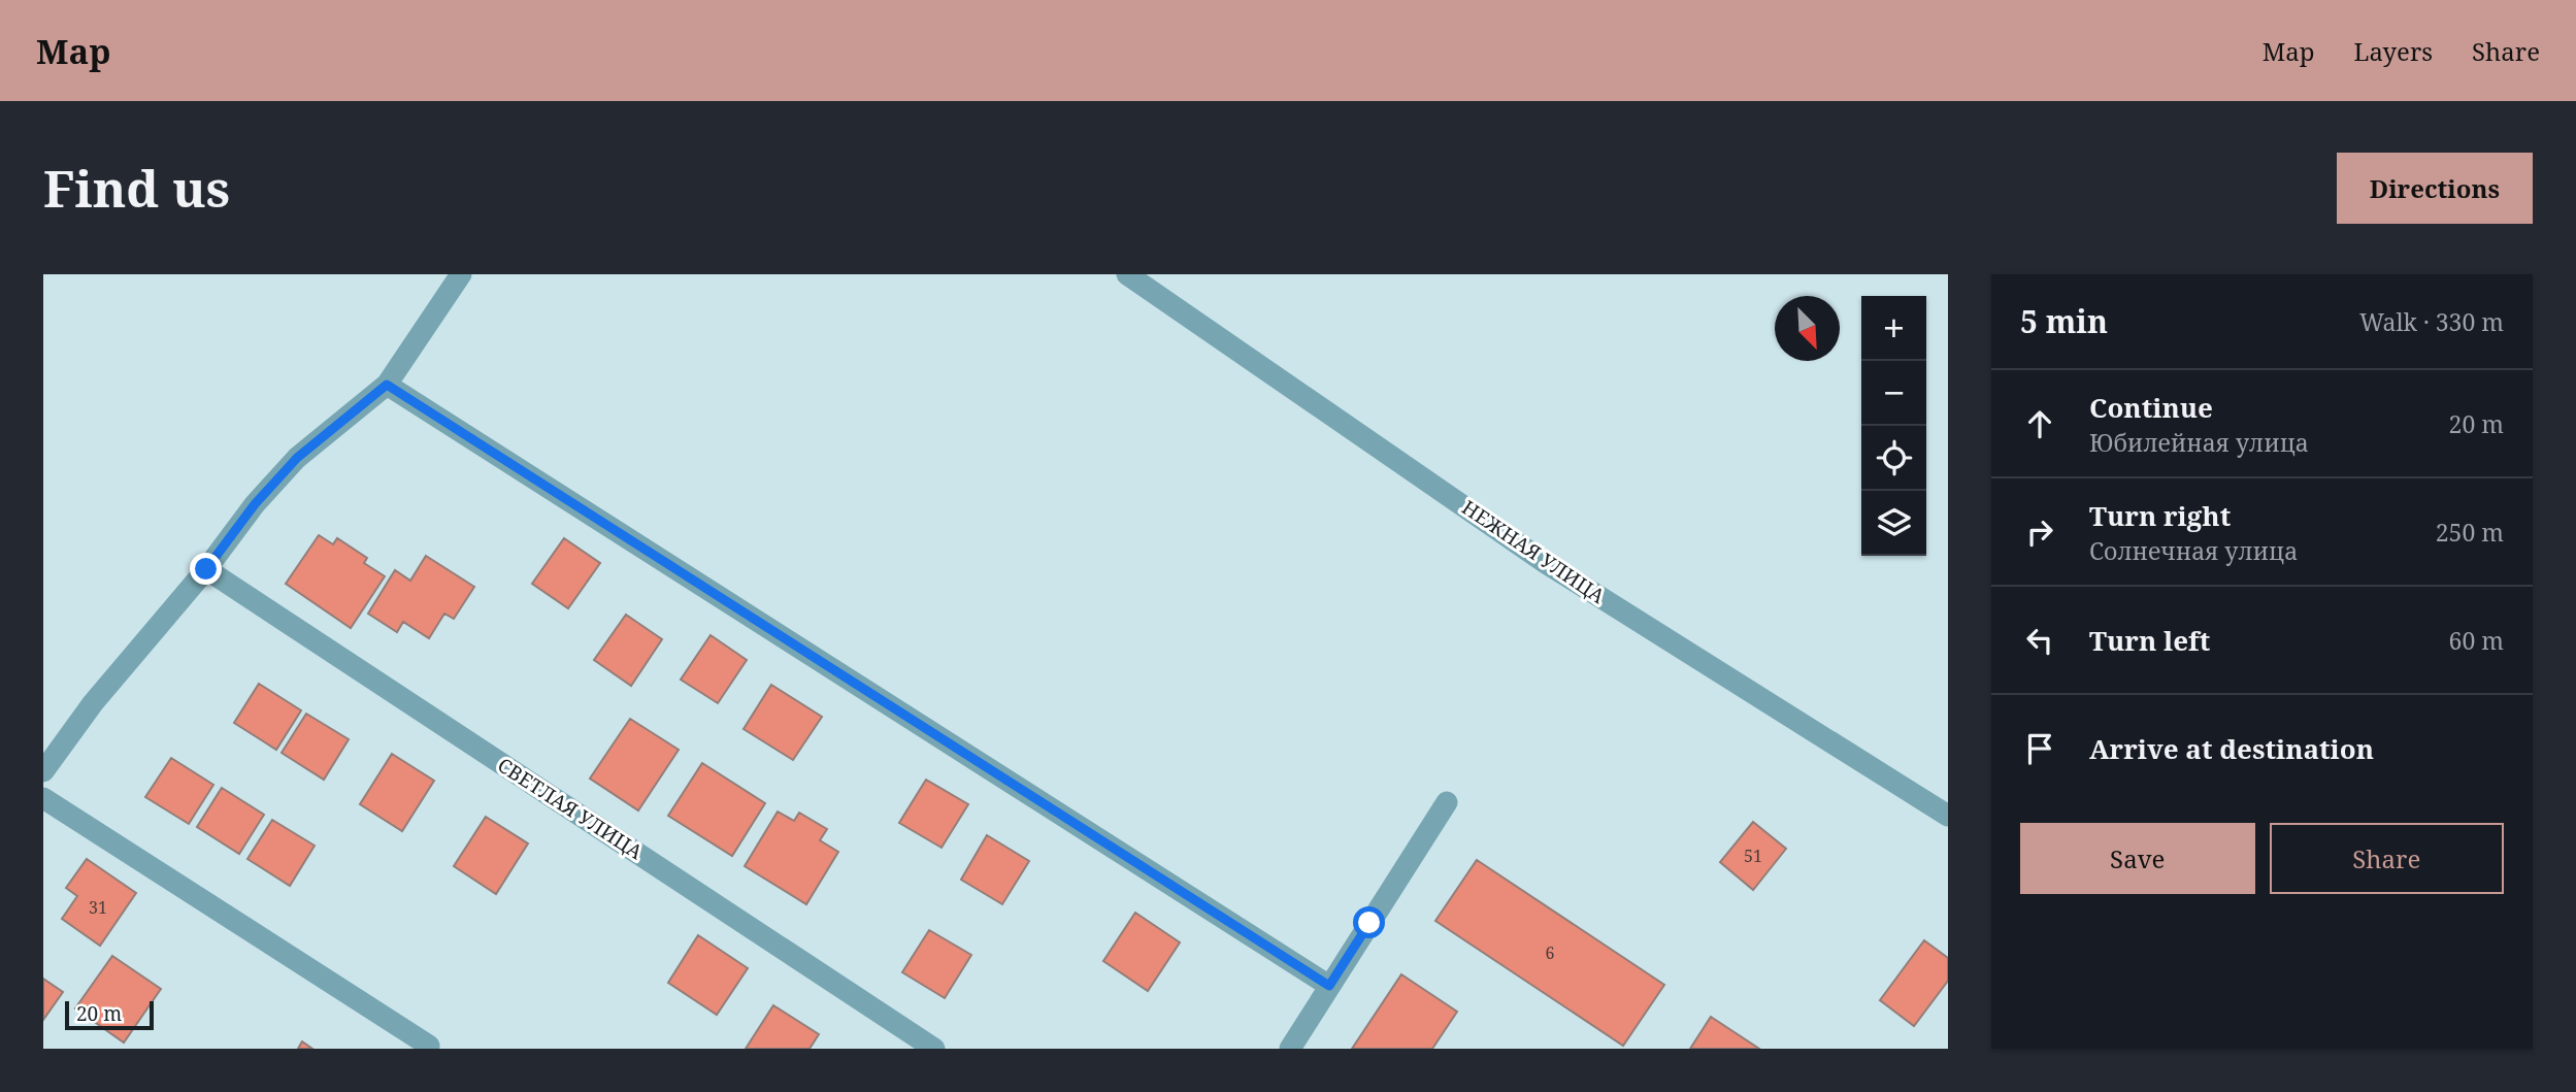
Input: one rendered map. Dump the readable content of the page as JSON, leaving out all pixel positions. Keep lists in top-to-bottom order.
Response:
{
  "streets": {
    "street": ["НЕЖНАЯ УЛИЦА", "СВЕТЛАЯ УЛИЦА"]
  },
  "house_numbers": ["51", "31", "6"],
  "scale_bar": "20 m",
  "north": "bottom right",
  "page": {
    "header": "Map",
    "nav": ["Map", "Layers", "Share"],
    "buttons": [
      "Directions",
      ["Save", "Share"]
    ],
    "title": "Find us",
    "heading": ["5 min", "Walk · 330 m"],
    "map_buttons": ["+", "−"],
    "list": [
      ["Continue", "Юбилейная улица", "20 m"],
      ["Turn right", "Солнечная улица", "250 m"],
      ["Turn left", "60 m"],
      "Arrive at destination"
    ],
    "scale": "20 m"
  }
}
